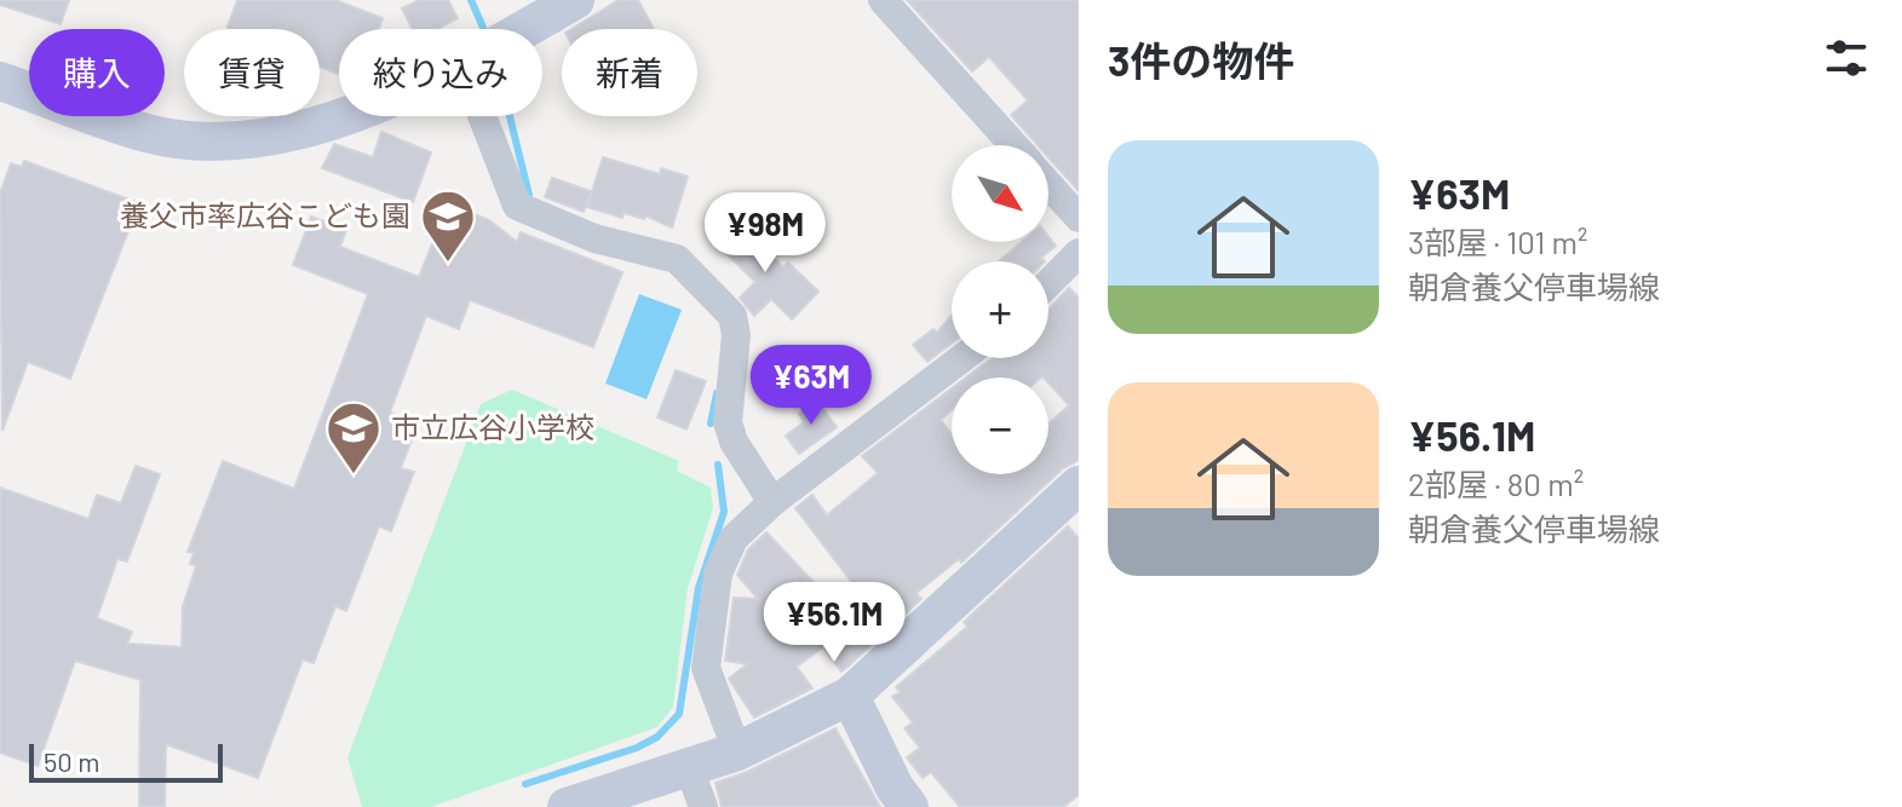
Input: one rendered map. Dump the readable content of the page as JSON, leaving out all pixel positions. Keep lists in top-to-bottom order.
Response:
{
  "places": {
    "school or university": ["養父市率広谷こども園", "市立広谷小学校"]
  },
  "scale_bar": "50 m",
  "north": "bottom right",
  "page": {
    "heading": "3件の物件",
    "chip": [
      "購入",
      "賃貸",
      "絞り込み",
      "新着"
    ],
    "list": [
      {
        "name": "¥63M",
        "note": "3部屋 · 101 m² · 朝倉養父停車場線"
      },
      {
        "name": "¥56.1M",
        "note": "2部屋 · 80 m² · 朝倉養父停車場線"
      }
    ],
    "map_buttons": ["+", "−"],
    "price": ["¥98M", "¥63M", "¥56.1M"],
    "scale": "50 m"
  }
}
